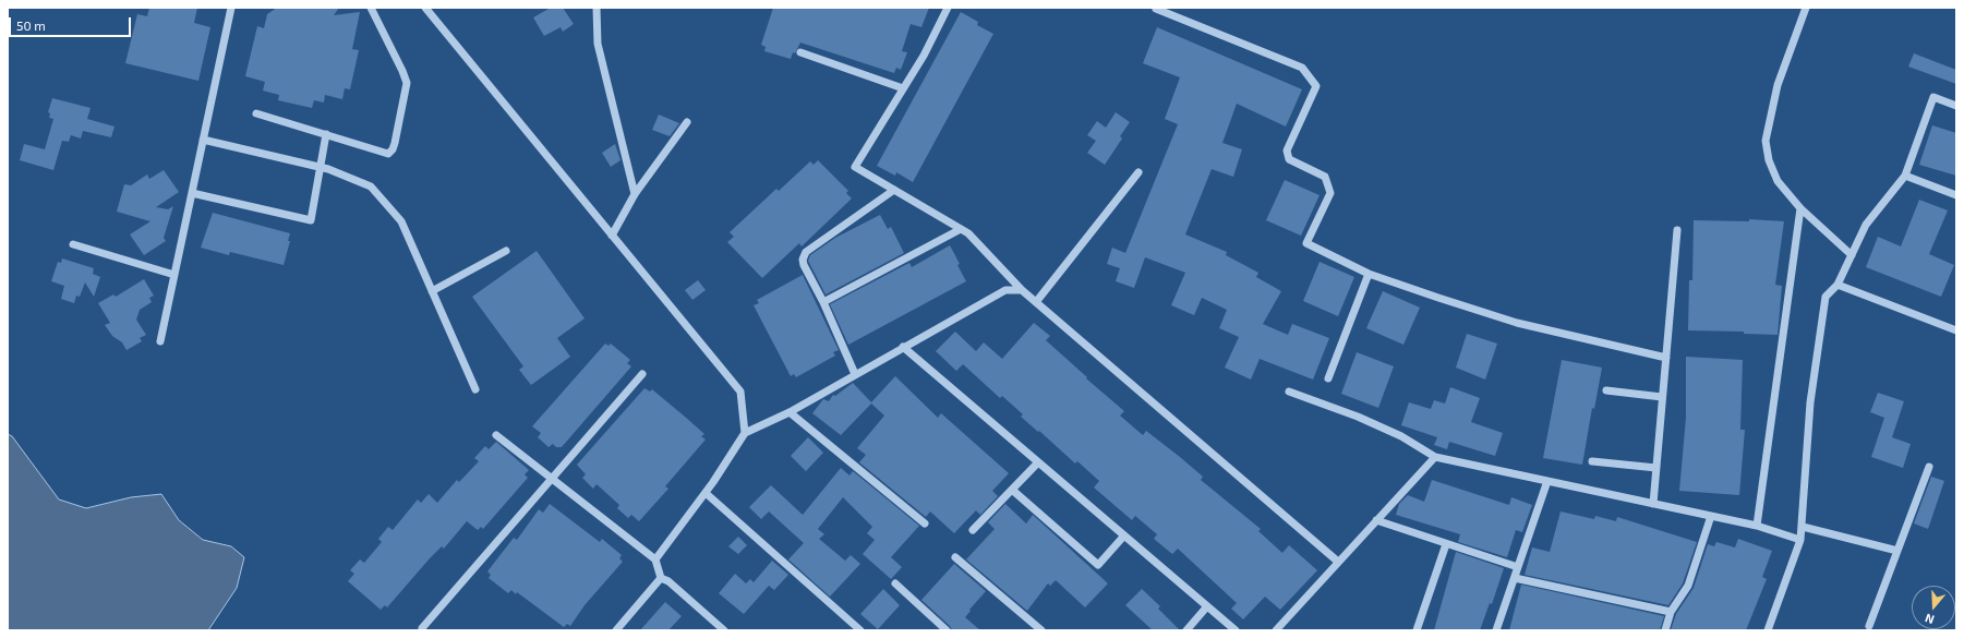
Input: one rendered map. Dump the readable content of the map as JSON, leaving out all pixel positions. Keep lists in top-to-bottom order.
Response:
{
  "scale_bar": "50 m",
  "north": "bottom"
}
